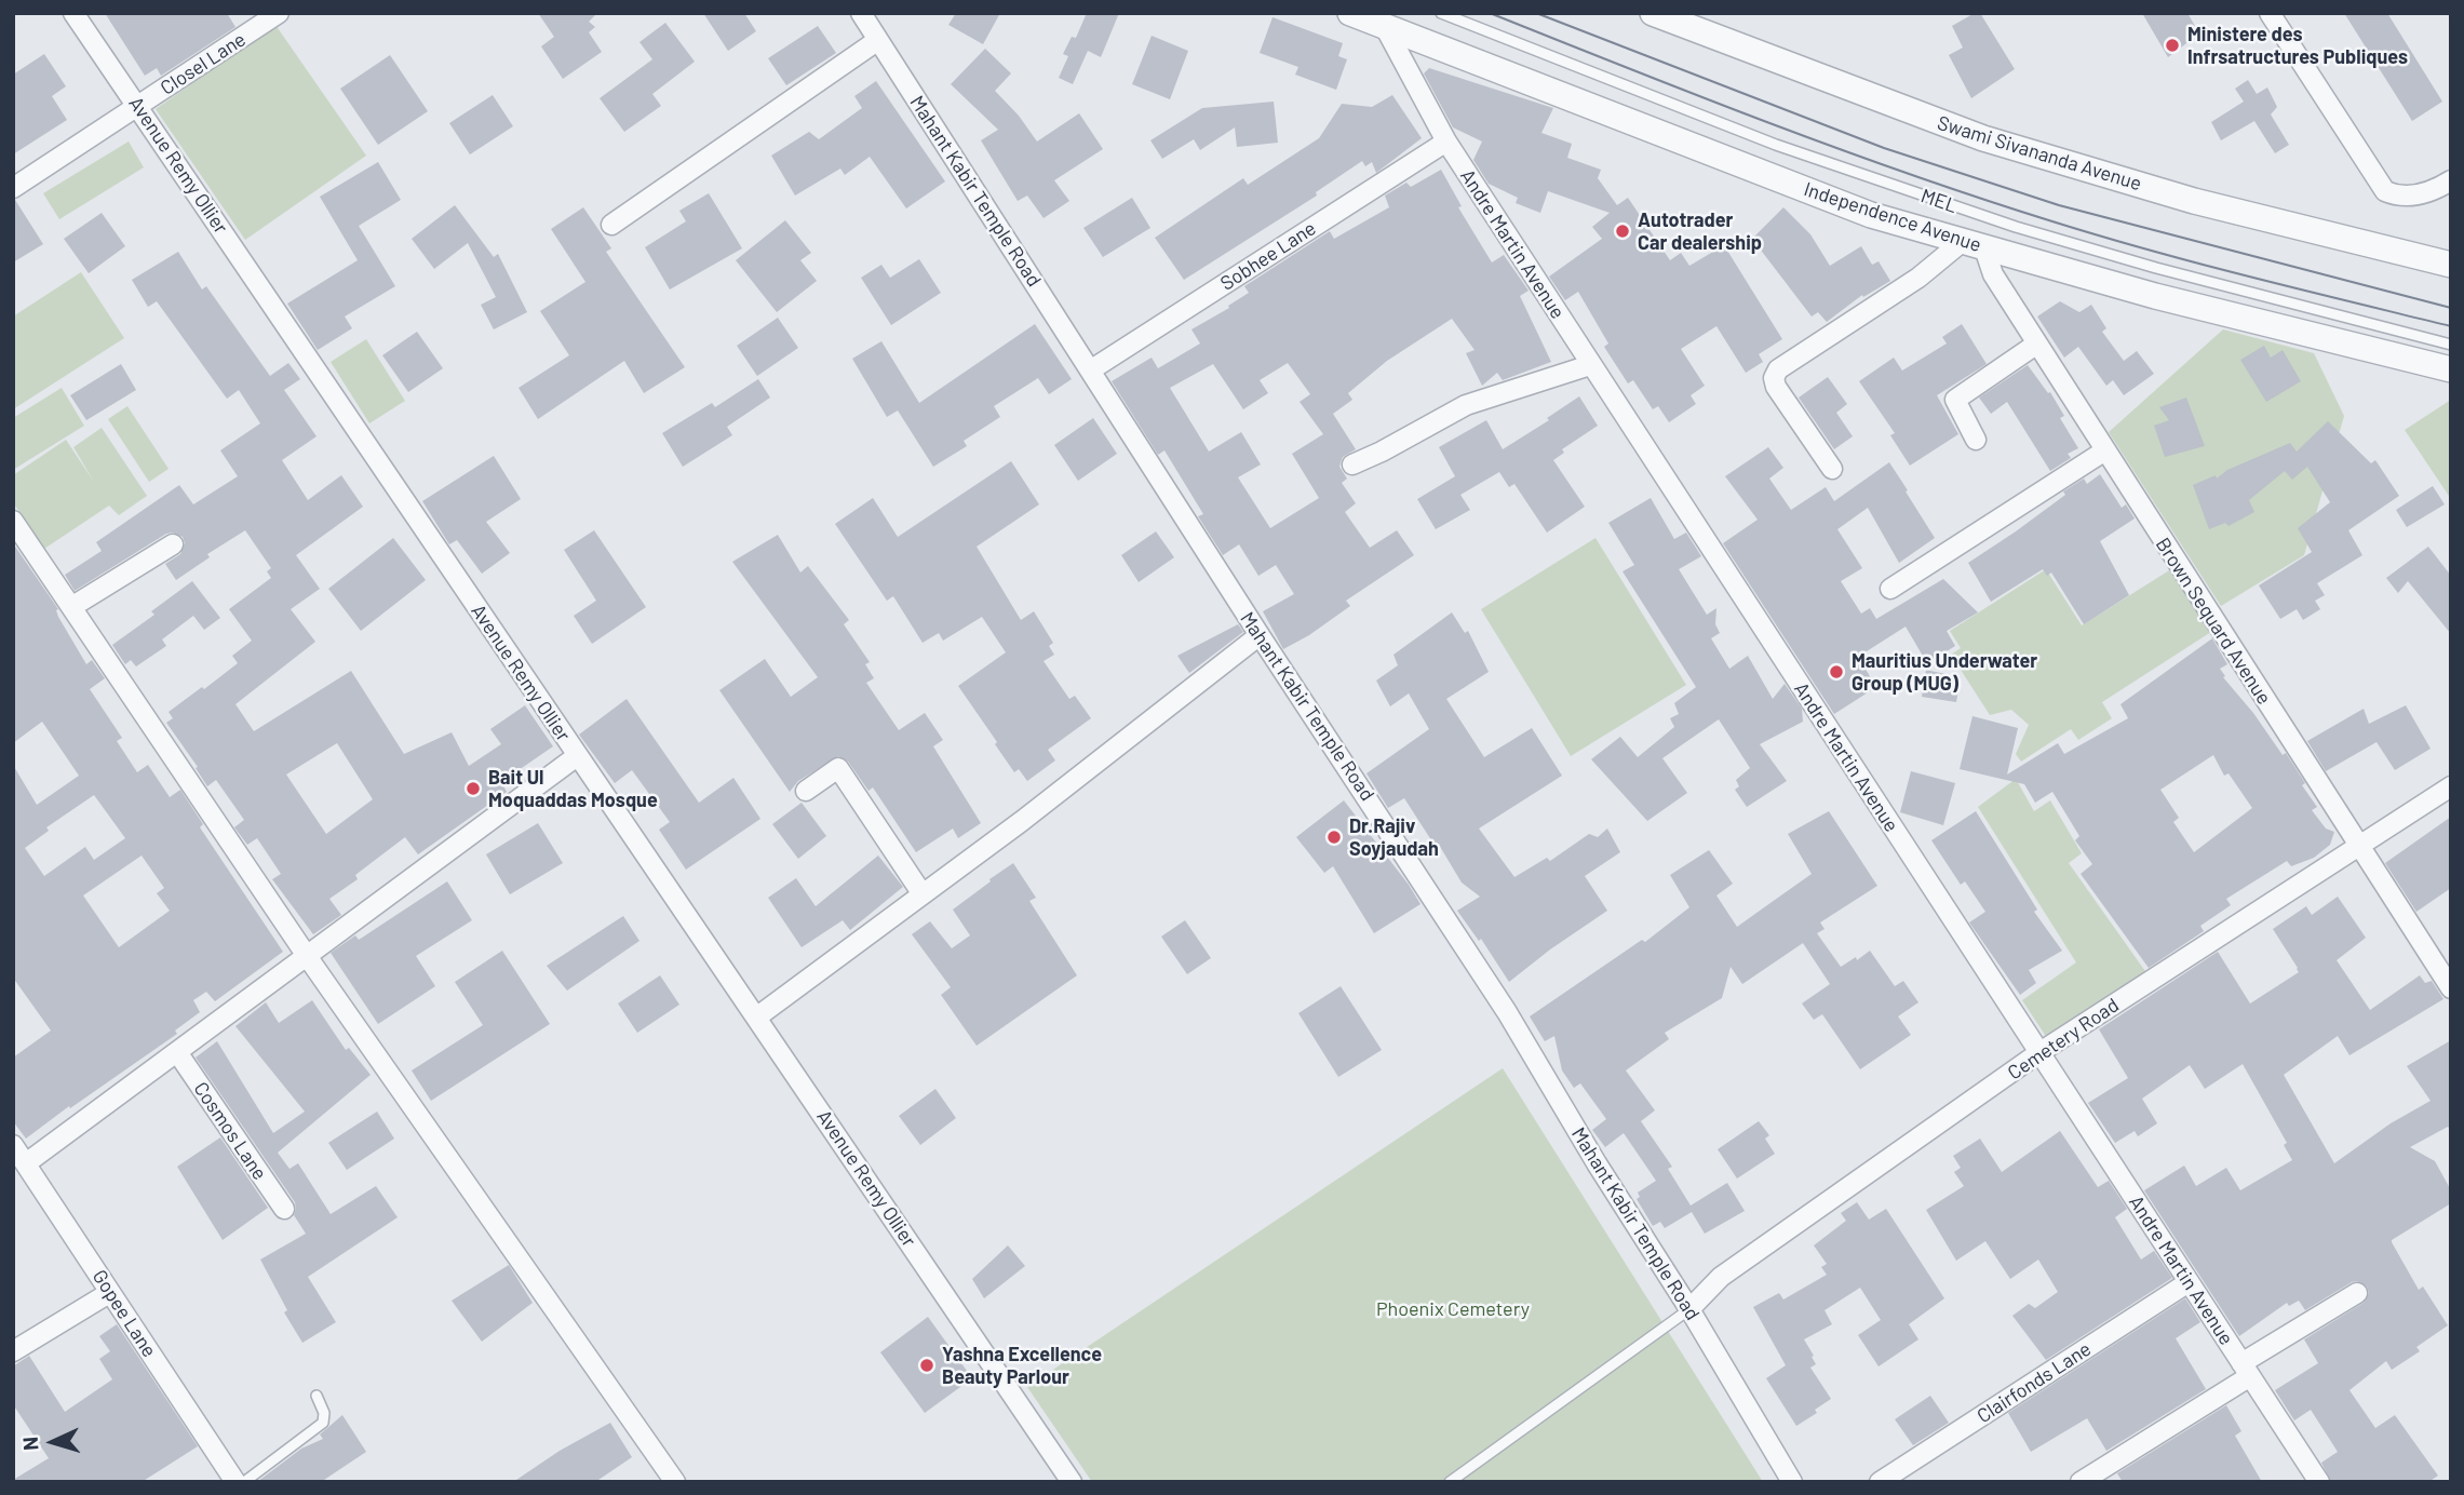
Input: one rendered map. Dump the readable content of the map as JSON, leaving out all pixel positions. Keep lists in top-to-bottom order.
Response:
{
  "streets": {
    "street": [
      "Closel Lane",
      "Swami Sivananda Avenue",
      "Avenue Remy Ollier",
      "Mahant Kabir Temple Road",
      "Independence Avenue",
      "Andre Martin Avenue",
      "Sobhee Lane",
      "Brown Sequard Avenue",
      "Cemetery Road",
      "Cosmos Lane",
      "Gopee Lane",
      "Clairfonds Lane"
    ],
    "lane": ["MEL"]
  },
  "crossings": [
    ["Closel Lane", "Avenue Remy Ollier"],
    ["Mahant Kabir Temple Road", "Sobhee Lane"],
    ["Mahant Kabir Temple Road", "Cemetery Road"],
    ["Independence Avenue", "Andre Martin Avenue"],
    ["Independence Avenue", "Brown Sequard Avenue"],
    ["Andre Martin Avenue", "Sobhee Lane"],
    ["Andre Martin Avenue", "Cemetery Road"],
    ["Andre Martin Avenue", "Clairfonds Lane"],
    ["Brown Sequard Avenue", "Cemetery Road"]
  ],
  "parks": ["Phoenix Cemetery"],
  "places": [
    "Ministere des Infrsatructures Publiques",
    "Autotrader Car dealership",
    "Mauritius Underwater Group (MUG)",
    "Bait Ul Moquaddas Mosque",
    "Dr.Rajiv Soyjaudah",
    "Yashna Excellence Beauty Parlour"
  ],
  "north": "left"
}
